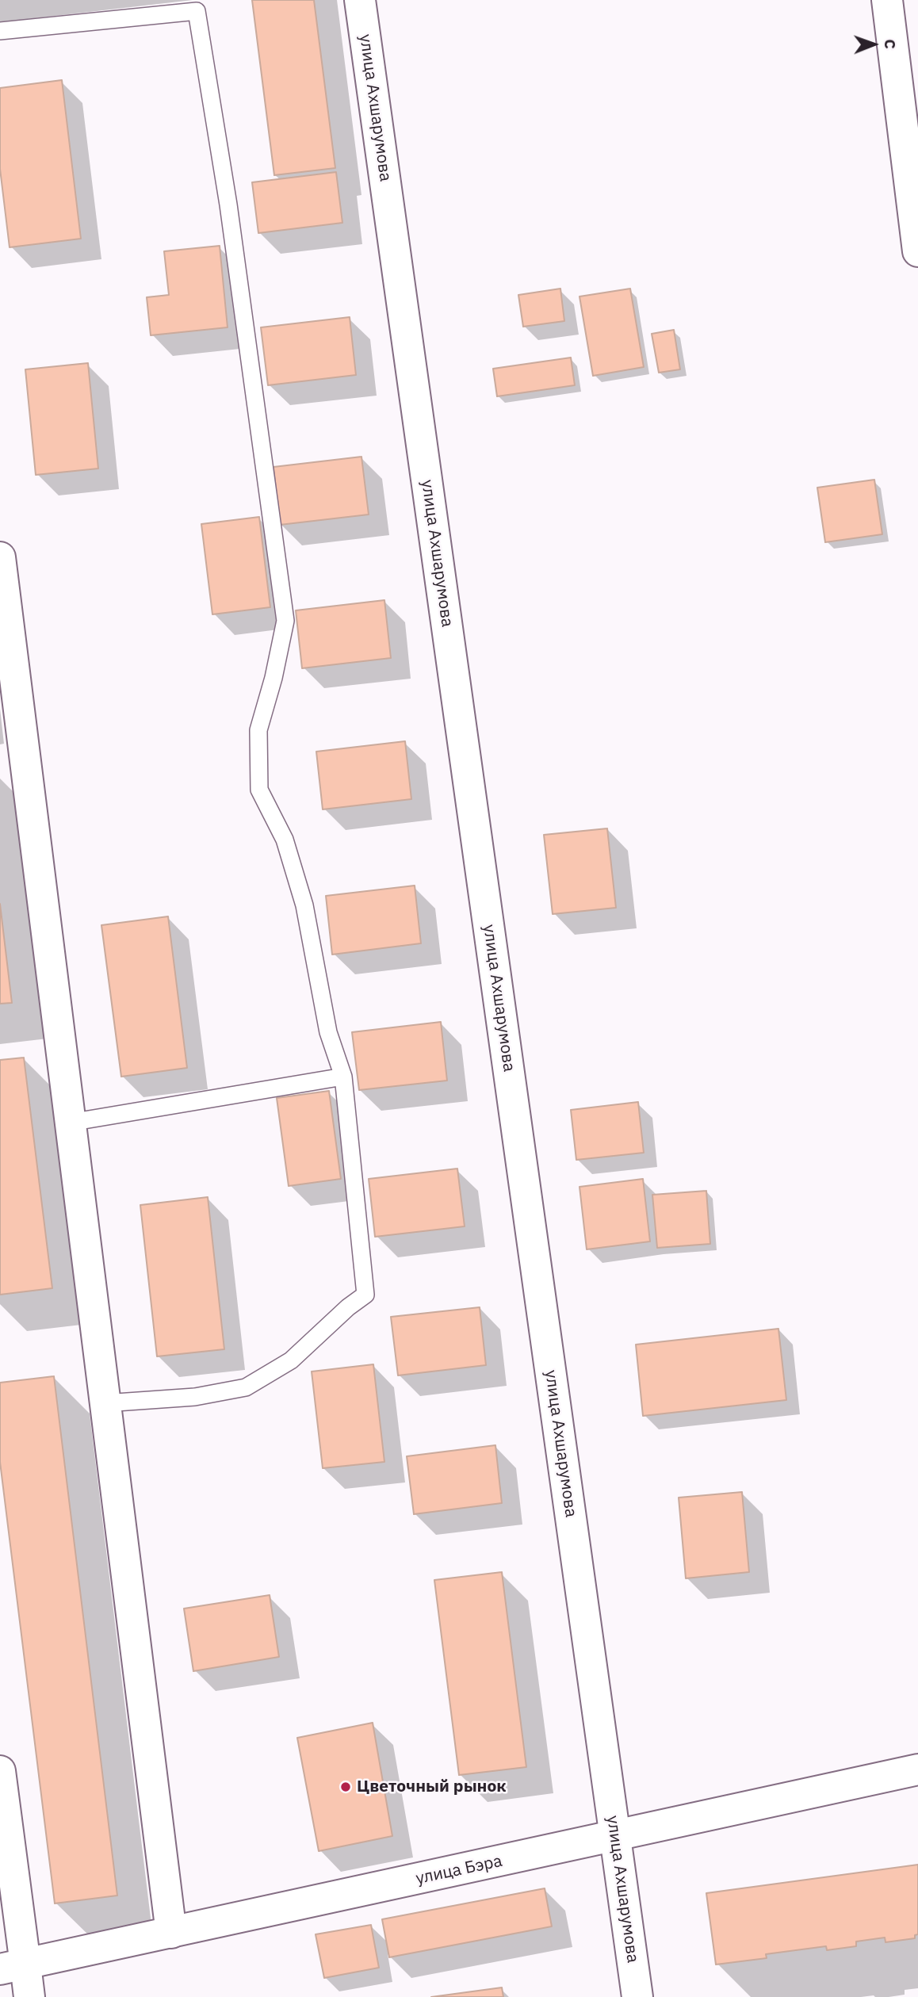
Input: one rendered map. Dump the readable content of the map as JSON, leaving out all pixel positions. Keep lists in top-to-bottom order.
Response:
{
  "streets": {
    "street": ["улица Ахшарумова", "улица Бэра"]
  },
  "crossings": [
    ["улица Ахшарумова", "улица Бэра"]
  ],
  "places": ["Цветочный рынок"],
  "north": "right"
}
